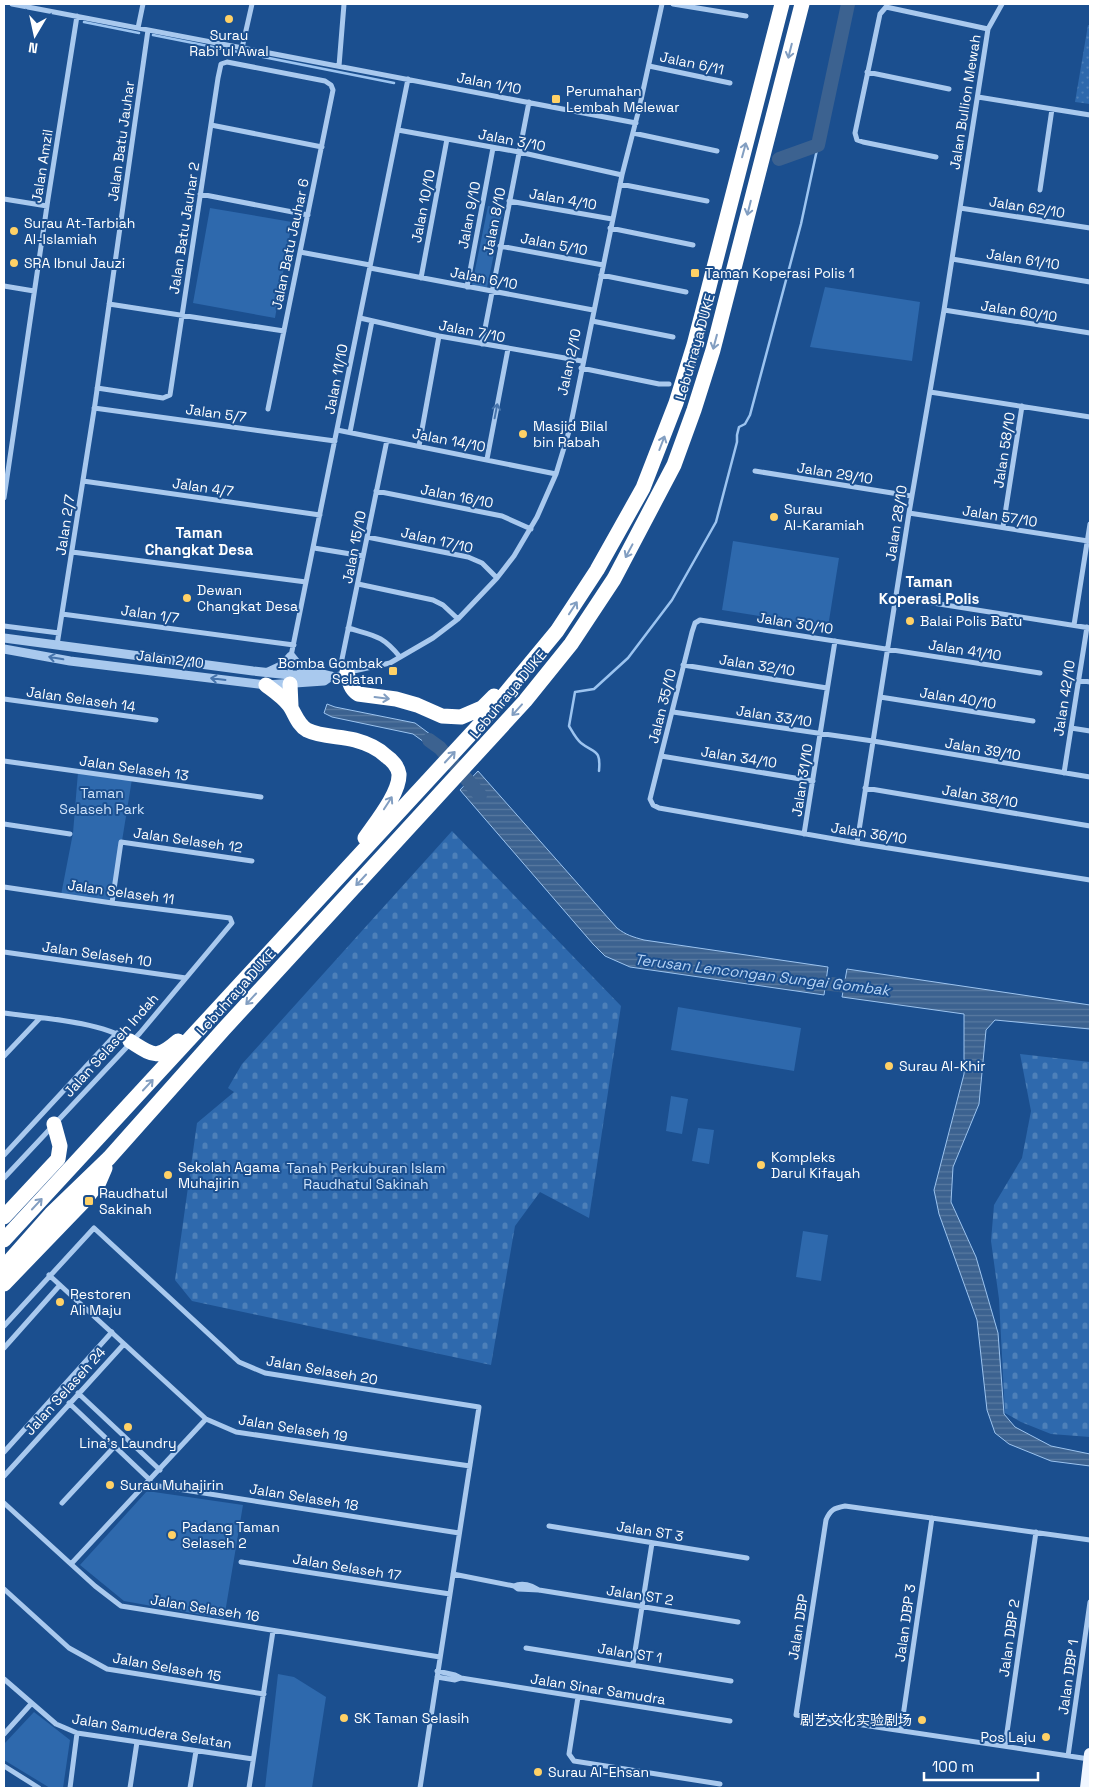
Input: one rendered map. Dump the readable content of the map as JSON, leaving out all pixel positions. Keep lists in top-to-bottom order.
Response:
{
  "streets": {
    "highway": ["Lebuhraya DUKE"],
    "street": [
      "Jalan 6/11",
      "Jalan 1/10",
      "Jalan Bullion Mewah",
      "Jalan 3/10",
      "Jalan Batu Jauhar",
      "Jalan Amzil",
      "Jalan 4/10",
      "Jalan 10/10",
      "Jalan 62/10",
      "Jalan 9/10",
      "Jalan 8/10",
      "Jalan Batu Jauhar 2",
      "Jalan Batu Jauhar 6",
      "Jalan 5/10",
      "Jalan 61/10",
      "Jalan 6/10",
      "Jalan 60/10",
      "Jalan 7/10",
      "Jalan 2/10",
      "Jalan 11/10",
      "Jalan 5/7",
      "Jalan 14/10",
      "Jalan 58/10",
      "Jalan 29/10",
      "Jalan 4/7",
      "Jalan 16/10",
      "Jalan 57/10",
      "Jalan 28/10",
      "Jalan 2/7",
      "Jalan 17/10",
      "Jalan 15/10",
      "Jalan 1/7",
      "Jalan 30/10",
      "Jalan 41/10",
      "Jalan 32/10",
      "Jalan 40/10",
      "Jalan 42/10",
      "Jalan Selaseh 14",
      "Jalan 35/10",
      "Jalan 33/10",
      "Jalan 39/10",
      "Jalan 34/10",
      "Jalan Selaseh 13",
      "Jalan 31/10",
      "Jalan 38/10",
      "Jalan 36/10",
      "Jalan Selaseh 12",
      "Jalan Selaseh 11",
      "Jalan Selaseh 10",
      "Jalan Selaseh Indah",
      "Jalan Selaseh 20",
      "Jalan Selaseh 24",
      "Jalan Selaseh 19",
      "Jalan Selaseh 18",
      "Jalan ST 3",
      "Jalan Selaseh 17",
      "Jalan ST 2",
      "Jalan Selaseh 16",
      "Jalan DBP 3",
      "Jalan DBP",
      "Jalan DBP 2",
      "Jalan ST 1",
      "Jalan Selaseh 15",
      "Jalan DBP 1",
      "Jalan Sinar Samudra",
      "Jalan Samudera Selatan"
    ]
  },
  "crossings": [
    ["Jalan 6/11", "Jalan 2/10"],
    ["Jalan 1/10", "Jalan Batu Jauhar"],
    ["Jalan 1/10", "Jalan Amzil"],
    ["Jalan 1/10", "Jalan 8/10"],
    ["Jalan 1/10", "Jalan 2/10"],
    ["Jalan 1/10", "Jalan 11/10"],
    ["Jalan Bullion Mewah", "Jalan 62/10"],
    ["Jalan Bullion Mewah", "Jalan 28/10"],
    ["Jalan 3/10", "Jalan 10/10"],
    ["Jalan 3/10", "Jalan 9/10"],
    ["Jalan 3/10", "Jalan 8/10"],
    ["Jalan 3/10", "Jalan 2/10"],
    ["Jalan 3/10", "Jalan 11/10"],
    ["Jalan Batu Jauhar", "Jalan Batu Jauhar 2"],
    ["Jalan Batu Jauhar", "Jalan 5/7"],
    ["Jalan Batu Jauhar", "Jalan 2/7"],
    ["Jalan 4/10", "Jalan 8/10"],
    ["Jalan 4/10", "Jalan 2/10"],
    ["Jalan 10/10", "Jalan 6/10"],
    ["Jalan 62/10", "Jalan 28/10"],
    ["Jalan 9/10", "Jalan 6/10"],
    ["Jalan 8/10", "Jalan 5/10"],
    ["Jalan 8/10", "Jalan 6/10"],
    ["Jalan 8/10", "Jalan 7/10"],
    ["Jalan Batu Jauhar 2", "Jalan Batu Jauhar 6"],
    ["Jalan Batu Jauhar 6", "Jalan 6/10"],
    ["Jalan 5/10", "Jalan 2/10"],
    ["Jalan 61/10", "Jalan 28/10"],
    ["Jalan 6/10", "Jalan 2/10"],
    ["Jalan 6/10", "Jalan 11/10"],
    ["Jalan 60/10", "Jalan 28/10"],
    ["Jalan 7/10", "Jalan 2/10"],
    ["Jalan 7/10", "Jalan 11/10"],
    ["Jalan 2/10", "Jalan 11/10"],
    ["Jalan 2/10", "Jalan 14/10"],
    ["Jalan 2/10", "Jalan 16/10"],
    ["Jalan 2/10", "Jalan 2/7"],
    ["Jalan 2/10", "Jalan 17/10"],
    ["Jalan 2/10", "Jalan 15/10"],
    ["Jalan 11/10", "Jalan 5/7"],
    ["Jalan 11/10", "Jalan 14/10"],
    ["Jalan 11/10", "Jalan 4/7"],
    ["Jalan 11/10", "Jalan 1/7"],
    ["Jalan 5/7", "Jalan 2/7"],
    ["Jalan 14/10", "Jalan 15/10"],
    ["Jalan 58/10", "Jalan 57/10"],
    ["Jalan 58/10", "Jalan 28/10"],
    ["Jalan 29/10", "Jalan 28/10"],
    ["Jalan 4/7", "Jalan 2/7"],
    ["Jalan 16/10", "Jalan 15/10"],
    ["Jalan 57/10", "Jalan 28/10"],
    ["Jalan 28/10", "Jalan 30/10"],
    ["Jalan 28/10", "Jalan 41/10"],
    ["Jalan 28/10", "Jalan 40/10"],
    ["Jalan 28/10", "Jalan 33/10"],
    ["Jalan 28/10", "Jalan 39/10"],
    ["Jalan 28/10", "Jalan 38/10"],
    ["Jalan 28/10", "Jalan 36/10"],
    ["Jalan 2/7", "Jalan 1/7"],
    ["Jalan 17/10", "Jalan 15/10"],
    ["Jalan 30/10", "Jalan 41/10"],
    ["Jalan 30/10", "Jalan 35/10"],
    ["Jalan 30/10", "Jalan 31/10"],
    ["Jalan 32/10", "Jalan 35/10"],
    ["Jalan 32/10", "Jalan 31/10"],
    ["Jalan 42/10", "Jalan 39/10"],
    ["Jalan 35/10", "Jalan 33/10"],
    ["Jalan 35/10", "Jalan 34/10"],
    ["Jalan 35/10", "Jalan 36/10"],
    ["Jalan 33/10", "Jalan 39/10"],
    ["Jalan 33/10", "Jalan 31/10"],
    ["Jalan 34/10", "Jalan 31/10"],
    ["Jalan 31/10", "Jalan 36/10"],
    ["Jalan Selaseh 12", "Jalan Selaseh 11"],
    ["Jalan Selaseh 11", "Jalan Selaseh Indah"],
    ["Jalan Selaseh 10", "Jalan Selaseh Indah"],
    ["Jalan Selaseh 20", "Jalan Selaseh 19"],
    ["Jalan Selaseh 24", "Jalan Selaseh 19"],
    ["Jalan DBP 3", "Jalan DBP"],
    ["Jalan DBP", "Jalan DBP 2"],
    ["Jalan DBP", "Jalan DBP 1"]
  ],
  "districts": ["Taman Changkat Desa", "Taman Koperasi Polis"],
  "water": ["Terusan Lencongan Sungai Gombak"],
  "parks": ["Taman Selaseh Park", "Tanah Perkuburan Islam Raudhatul Sakinah"],
  "places": {
    "other": [
      "Surau Rabi'ul Awal",
      "Surau At-Tarbiah Al-Islamiah",
      "SRA Ibnul Jauzi",
      "Masjid Bilal bin Rabah",
      "Surau Al-Karamiah",
      "Dewan Changkat Desa",
      "Balai Polis Batu",
      "Surau Al-Khir",
      "Kompleks Darul Kifayah",
      "Sekolah Agama Muhajirin",
      "Restoren Ali Maju",
      "Lina's Laundry",
      "Surau Muhajirin",
      "Padang Taman Selaseh 2",
      "SK Taman Selasih",
      "剧艺文化实验剧场",
      "Pos Laju",
      "Surau Al-Ehsan"
    ],
    "transit": [
      "Perumahan Lembah Melewar",
      "Taman Koperasi Polis 1",
      "Bomba Gombak Selatan",
      "Raudhatul Sakinah"
    ]
  },
  "scale_bar": "100 m",
  "north": "bottom"
}
